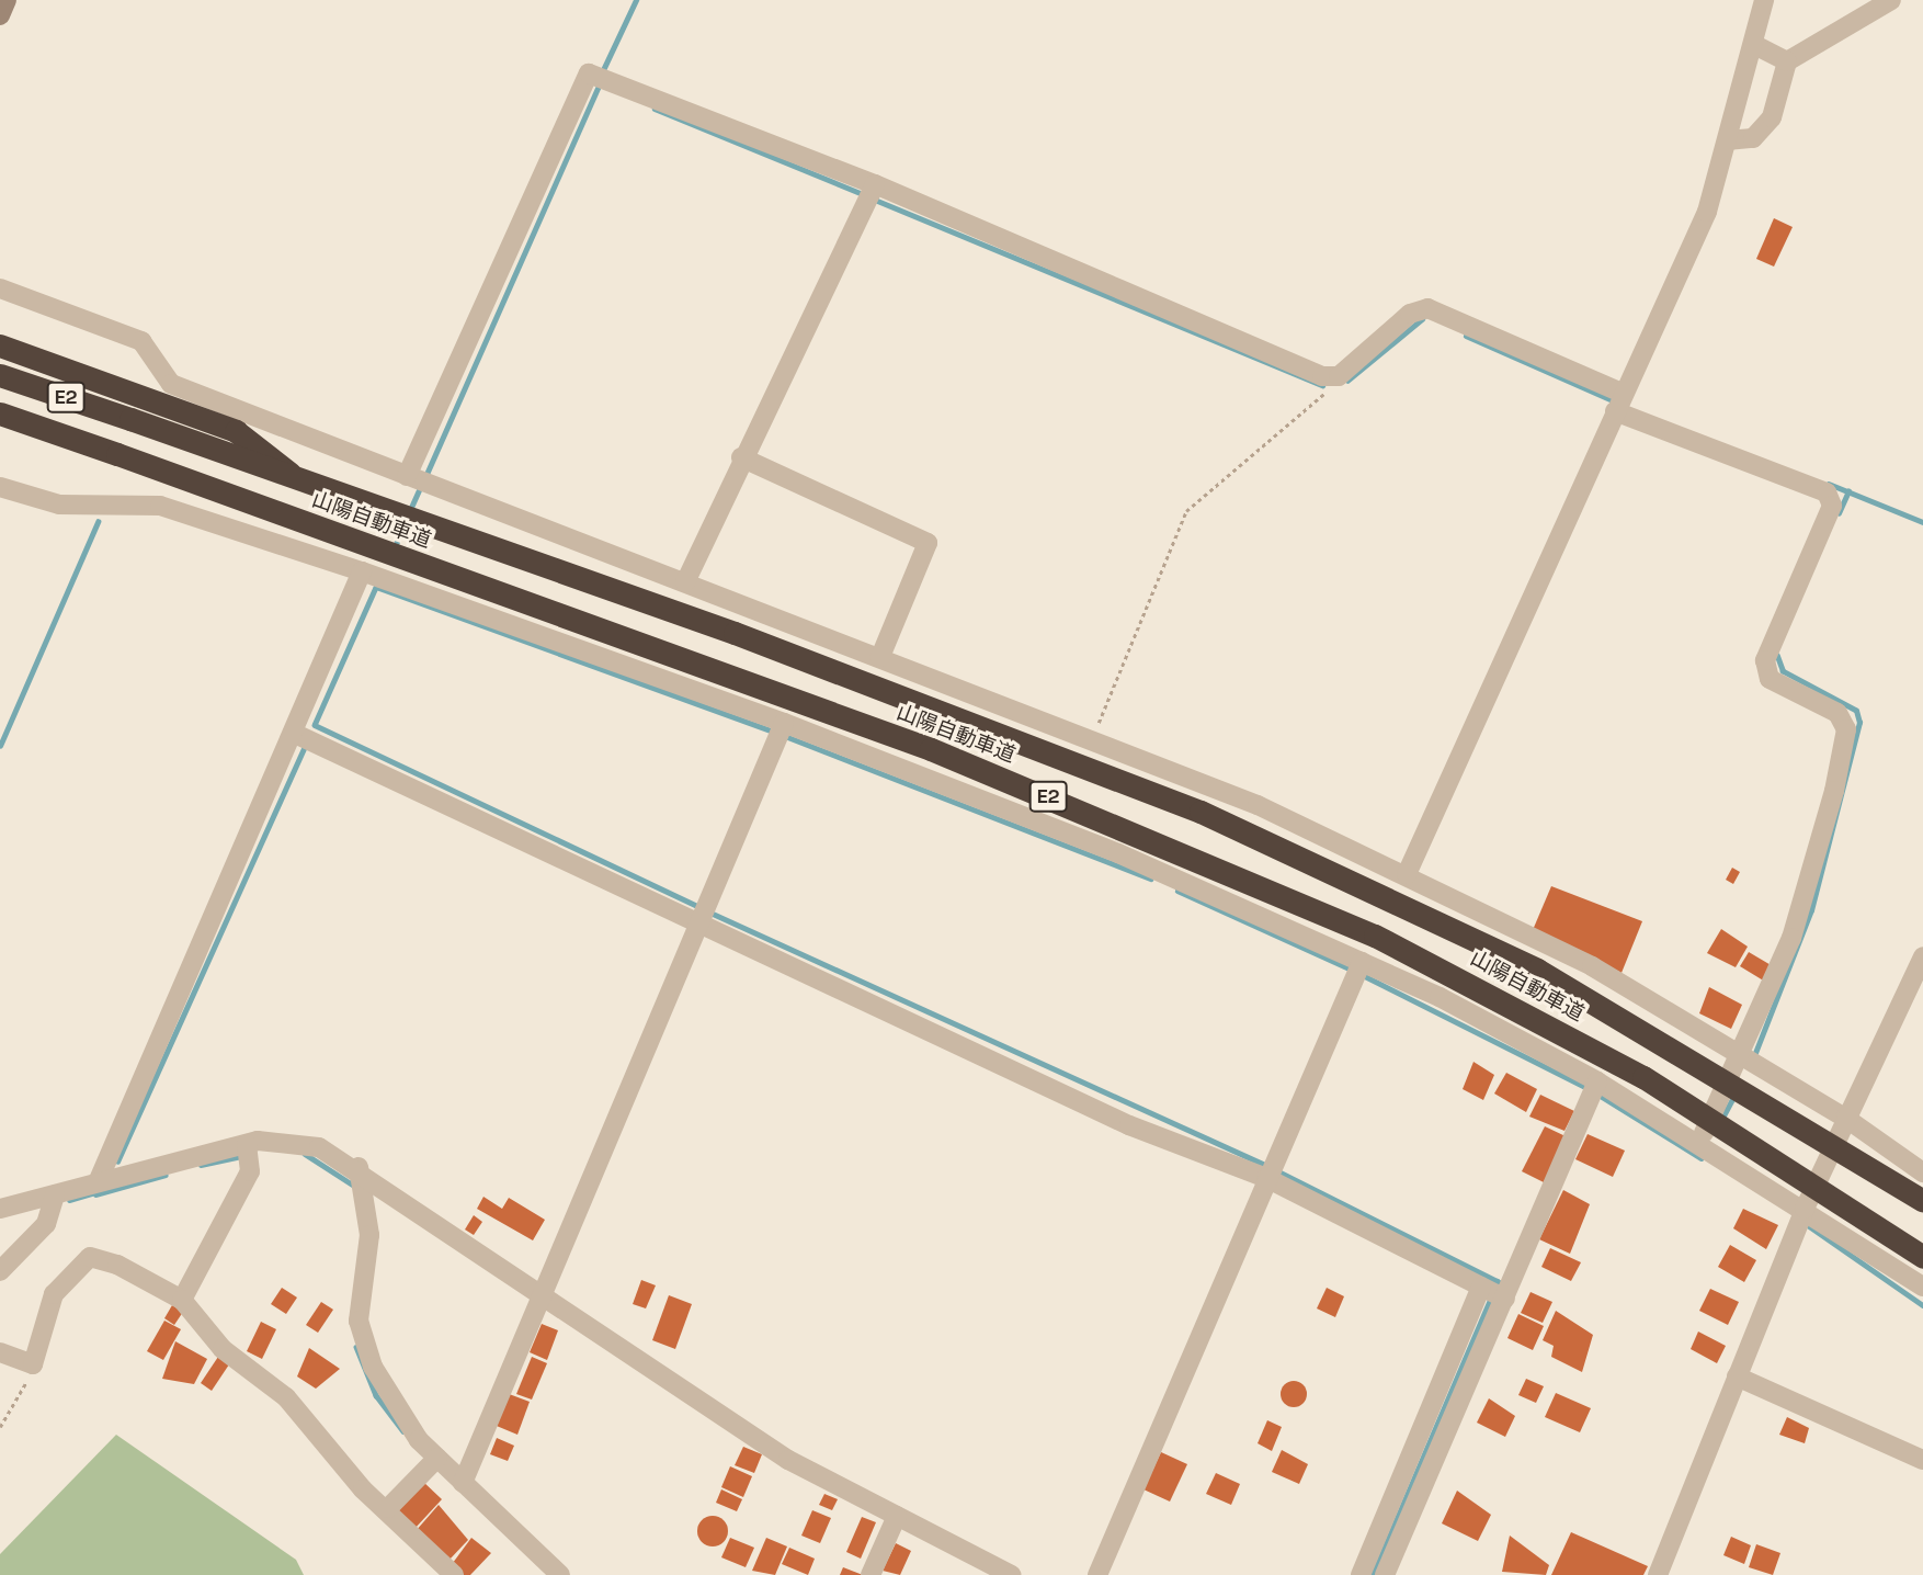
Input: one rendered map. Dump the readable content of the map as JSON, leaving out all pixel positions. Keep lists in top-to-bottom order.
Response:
{
  "streets": {
    "highway": ["E2", "山陽自動車道"]
  }
}
